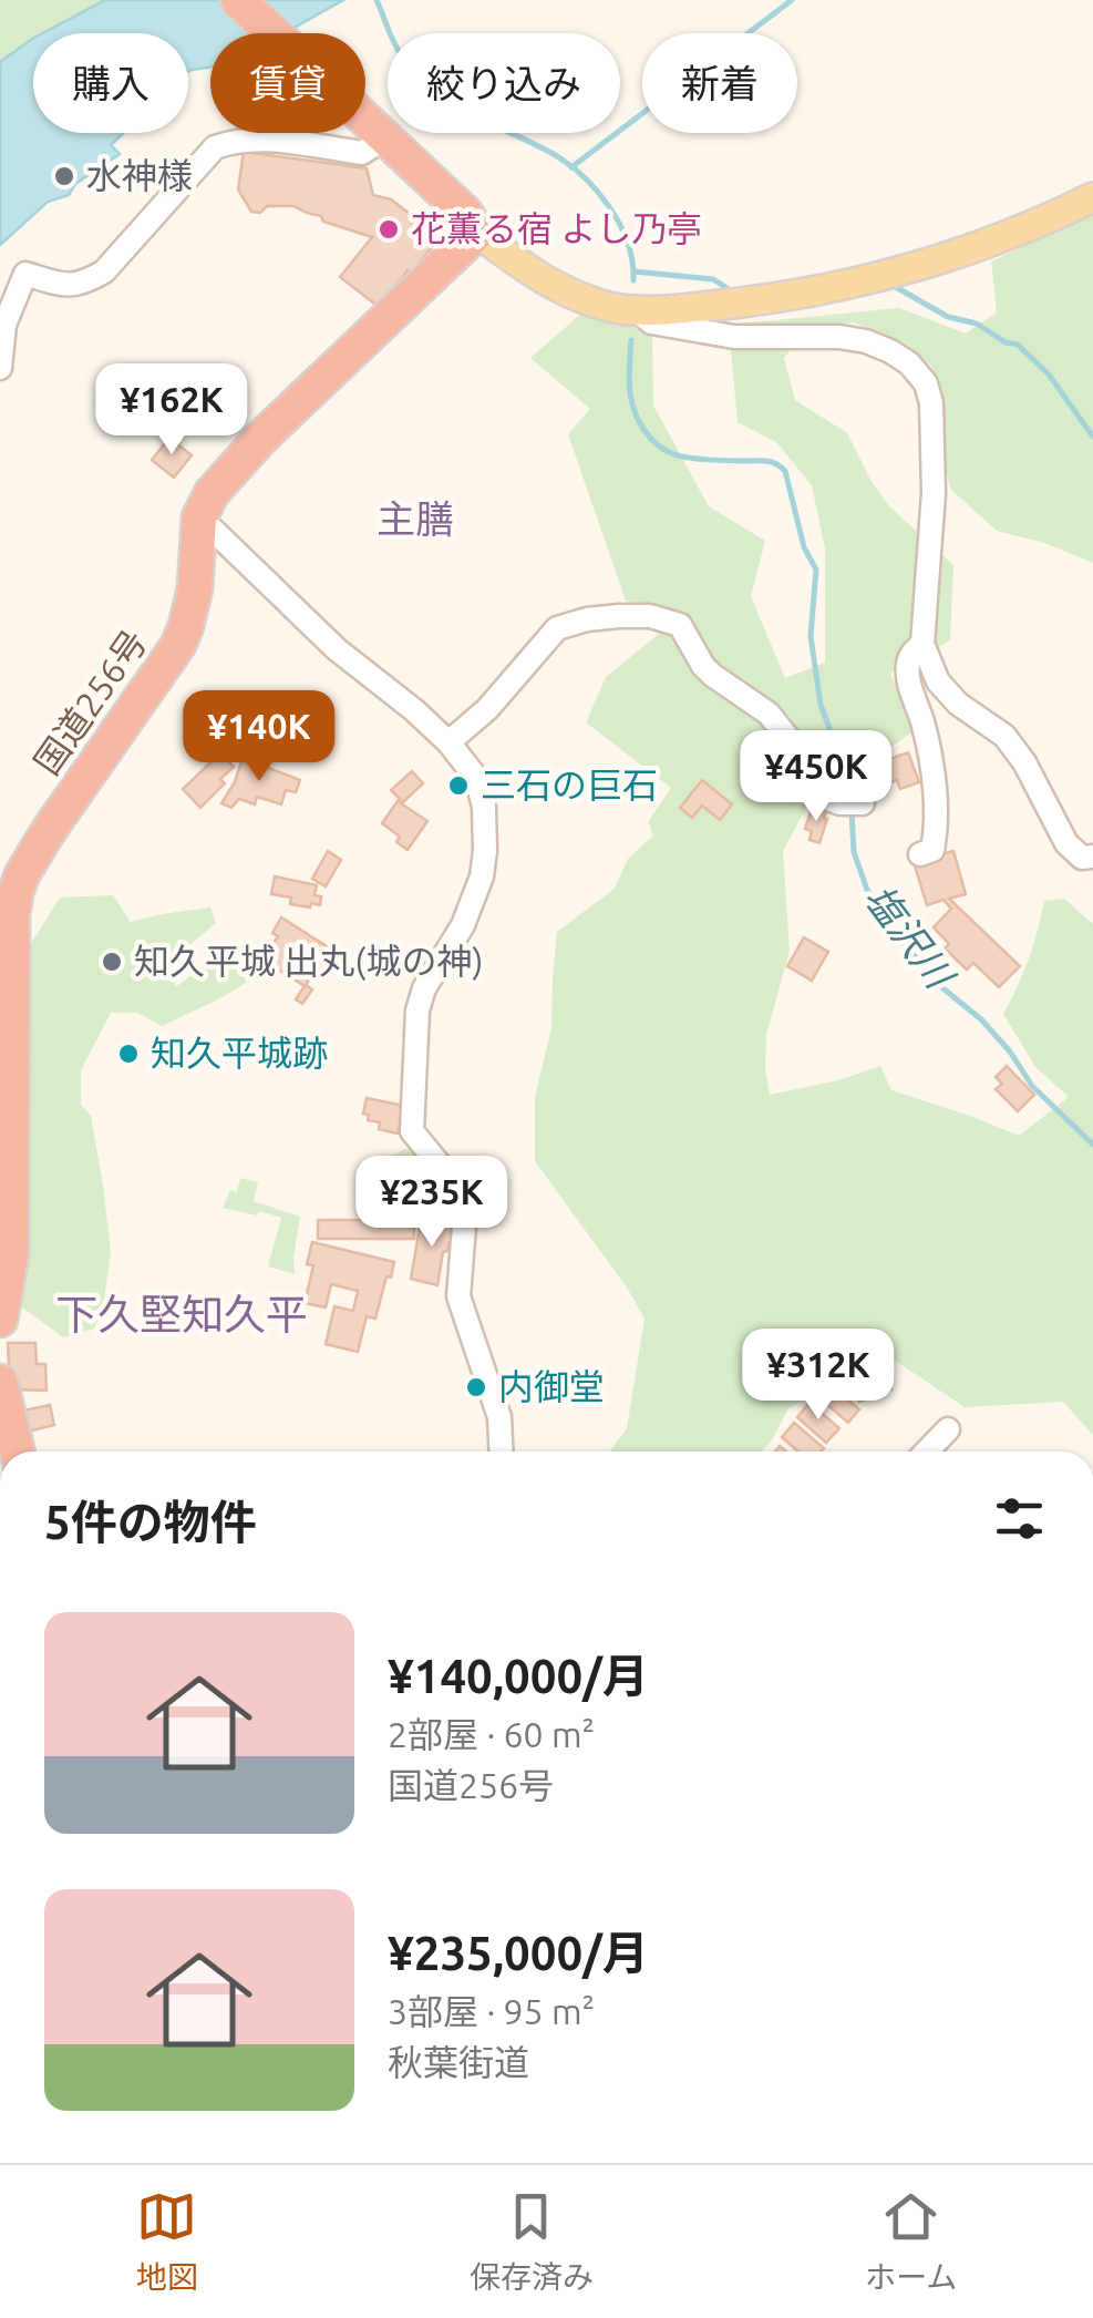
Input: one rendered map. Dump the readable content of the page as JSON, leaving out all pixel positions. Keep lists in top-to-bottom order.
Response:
{
  "streets": {
    "highway": ["国道256号"]
  },
  "districts": ["主膳", "下久堅知久平"],
  "water": ["塩沢川"],
  "places": [
    "水神様",
    "花薫る宿 よし乃亭",
    "三石の巨石",
    "知久平城 出丸(城の神)",
    "知久平城跡",
    "内御堂"
  ],
  "page": {
    "chip": [
      "購入",
      "賃貸",
      "絞り込み",
      "新着"
    ],
    "price": [
      "¥162K",
      "¥140K",
      "¥450K",
      "¥235K",
      "¥312K"
    ],
    "heading": "5件の物件",
    "list": [
      {
        "name": "¥140,000/月",
        "note": "2部屋 · 60 m² · 国道256号"
      },
      {
        "name": "¥235,000/月",
        "note": "3部屋 · 95 m² · 秋葉街道"
      }
    ],
    "tabs": ["地図", "保存済み", "ホーム"]
  }
}
